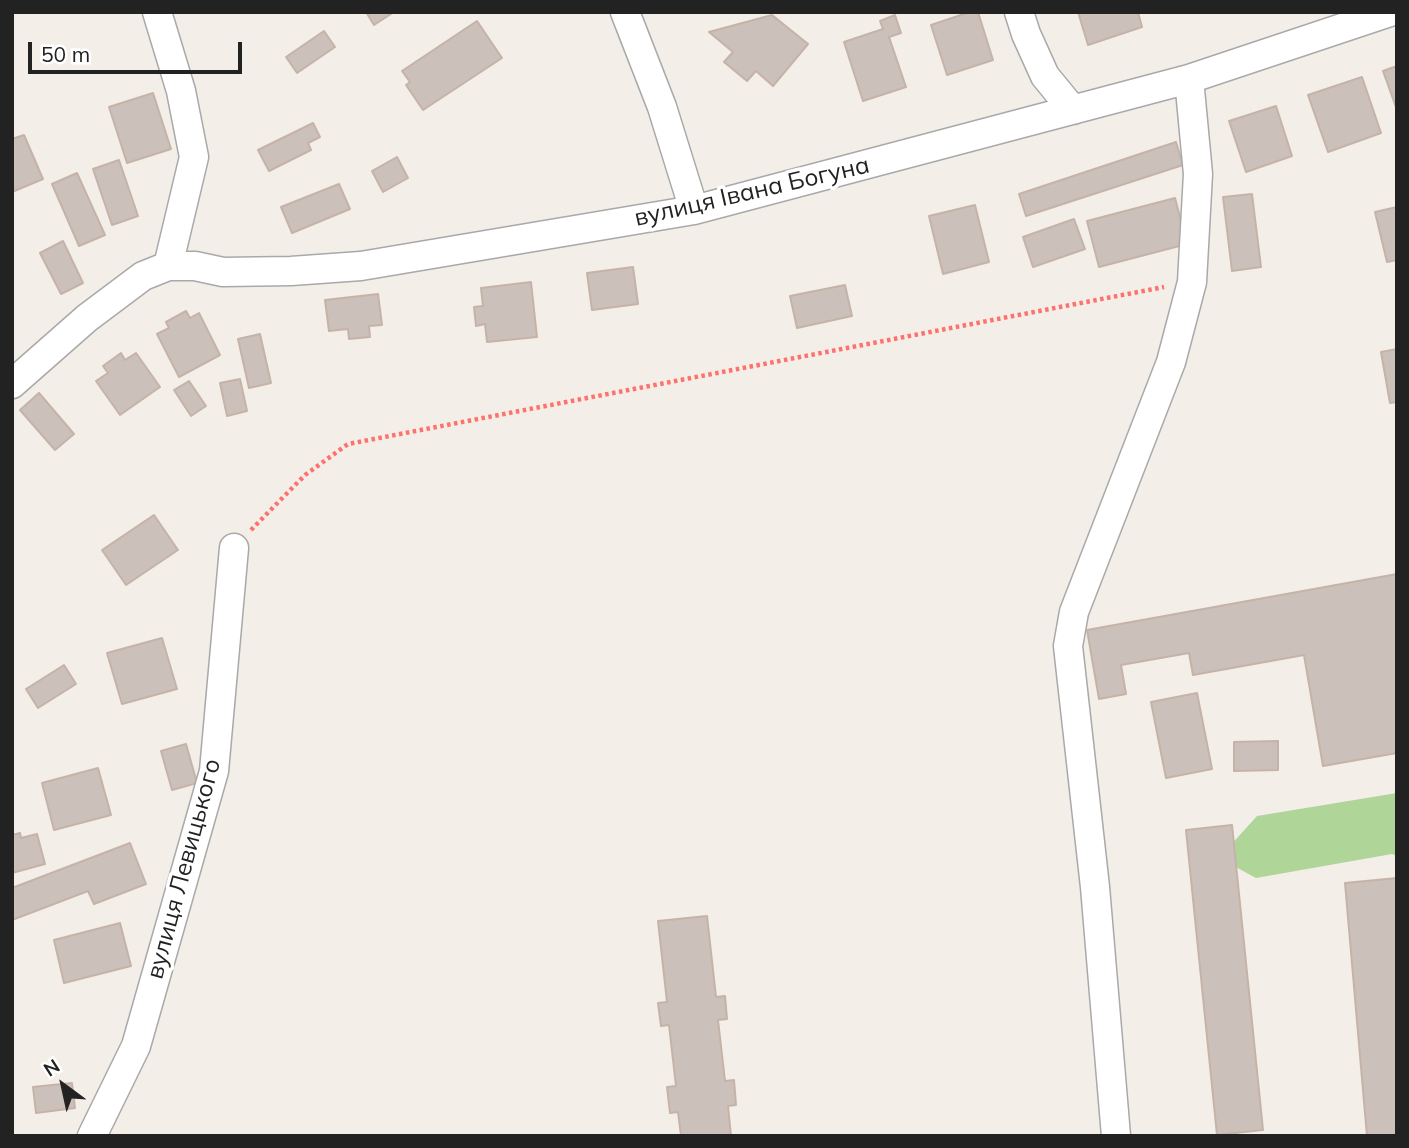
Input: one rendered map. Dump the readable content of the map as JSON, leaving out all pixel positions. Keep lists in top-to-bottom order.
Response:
{
  "streets": {
    "street": ["вулиця Івана Богуна", "вулиця Левицького"]
  },
  "scale_bar": "50 m",
  "north": "top left"
}
